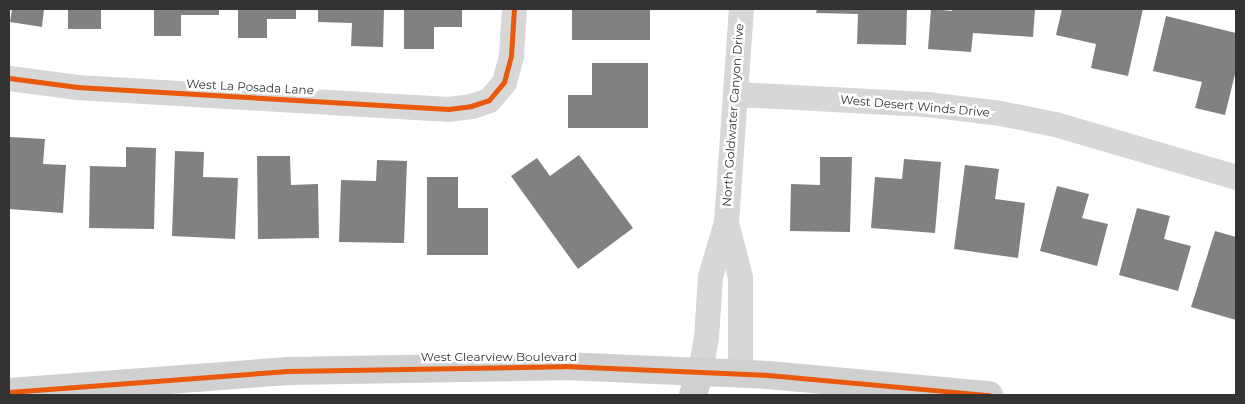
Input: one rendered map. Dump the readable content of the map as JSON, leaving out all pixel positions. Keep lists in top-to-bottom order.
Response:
{
  "streets": {
    "street": [
      "West La Posada Lane",
      "West Desert Winds Drive",
      "North Goldwater Canyon Drive",
      "West Clearview Boulevard"
    ]
  },
  "crossings": [
    ["West Desert Winds Drive", "North Goldwater Canyon Drive"],
    ["North Goldwater Canyon Drive", "West Clearview Boulevard"]
  ]
}
